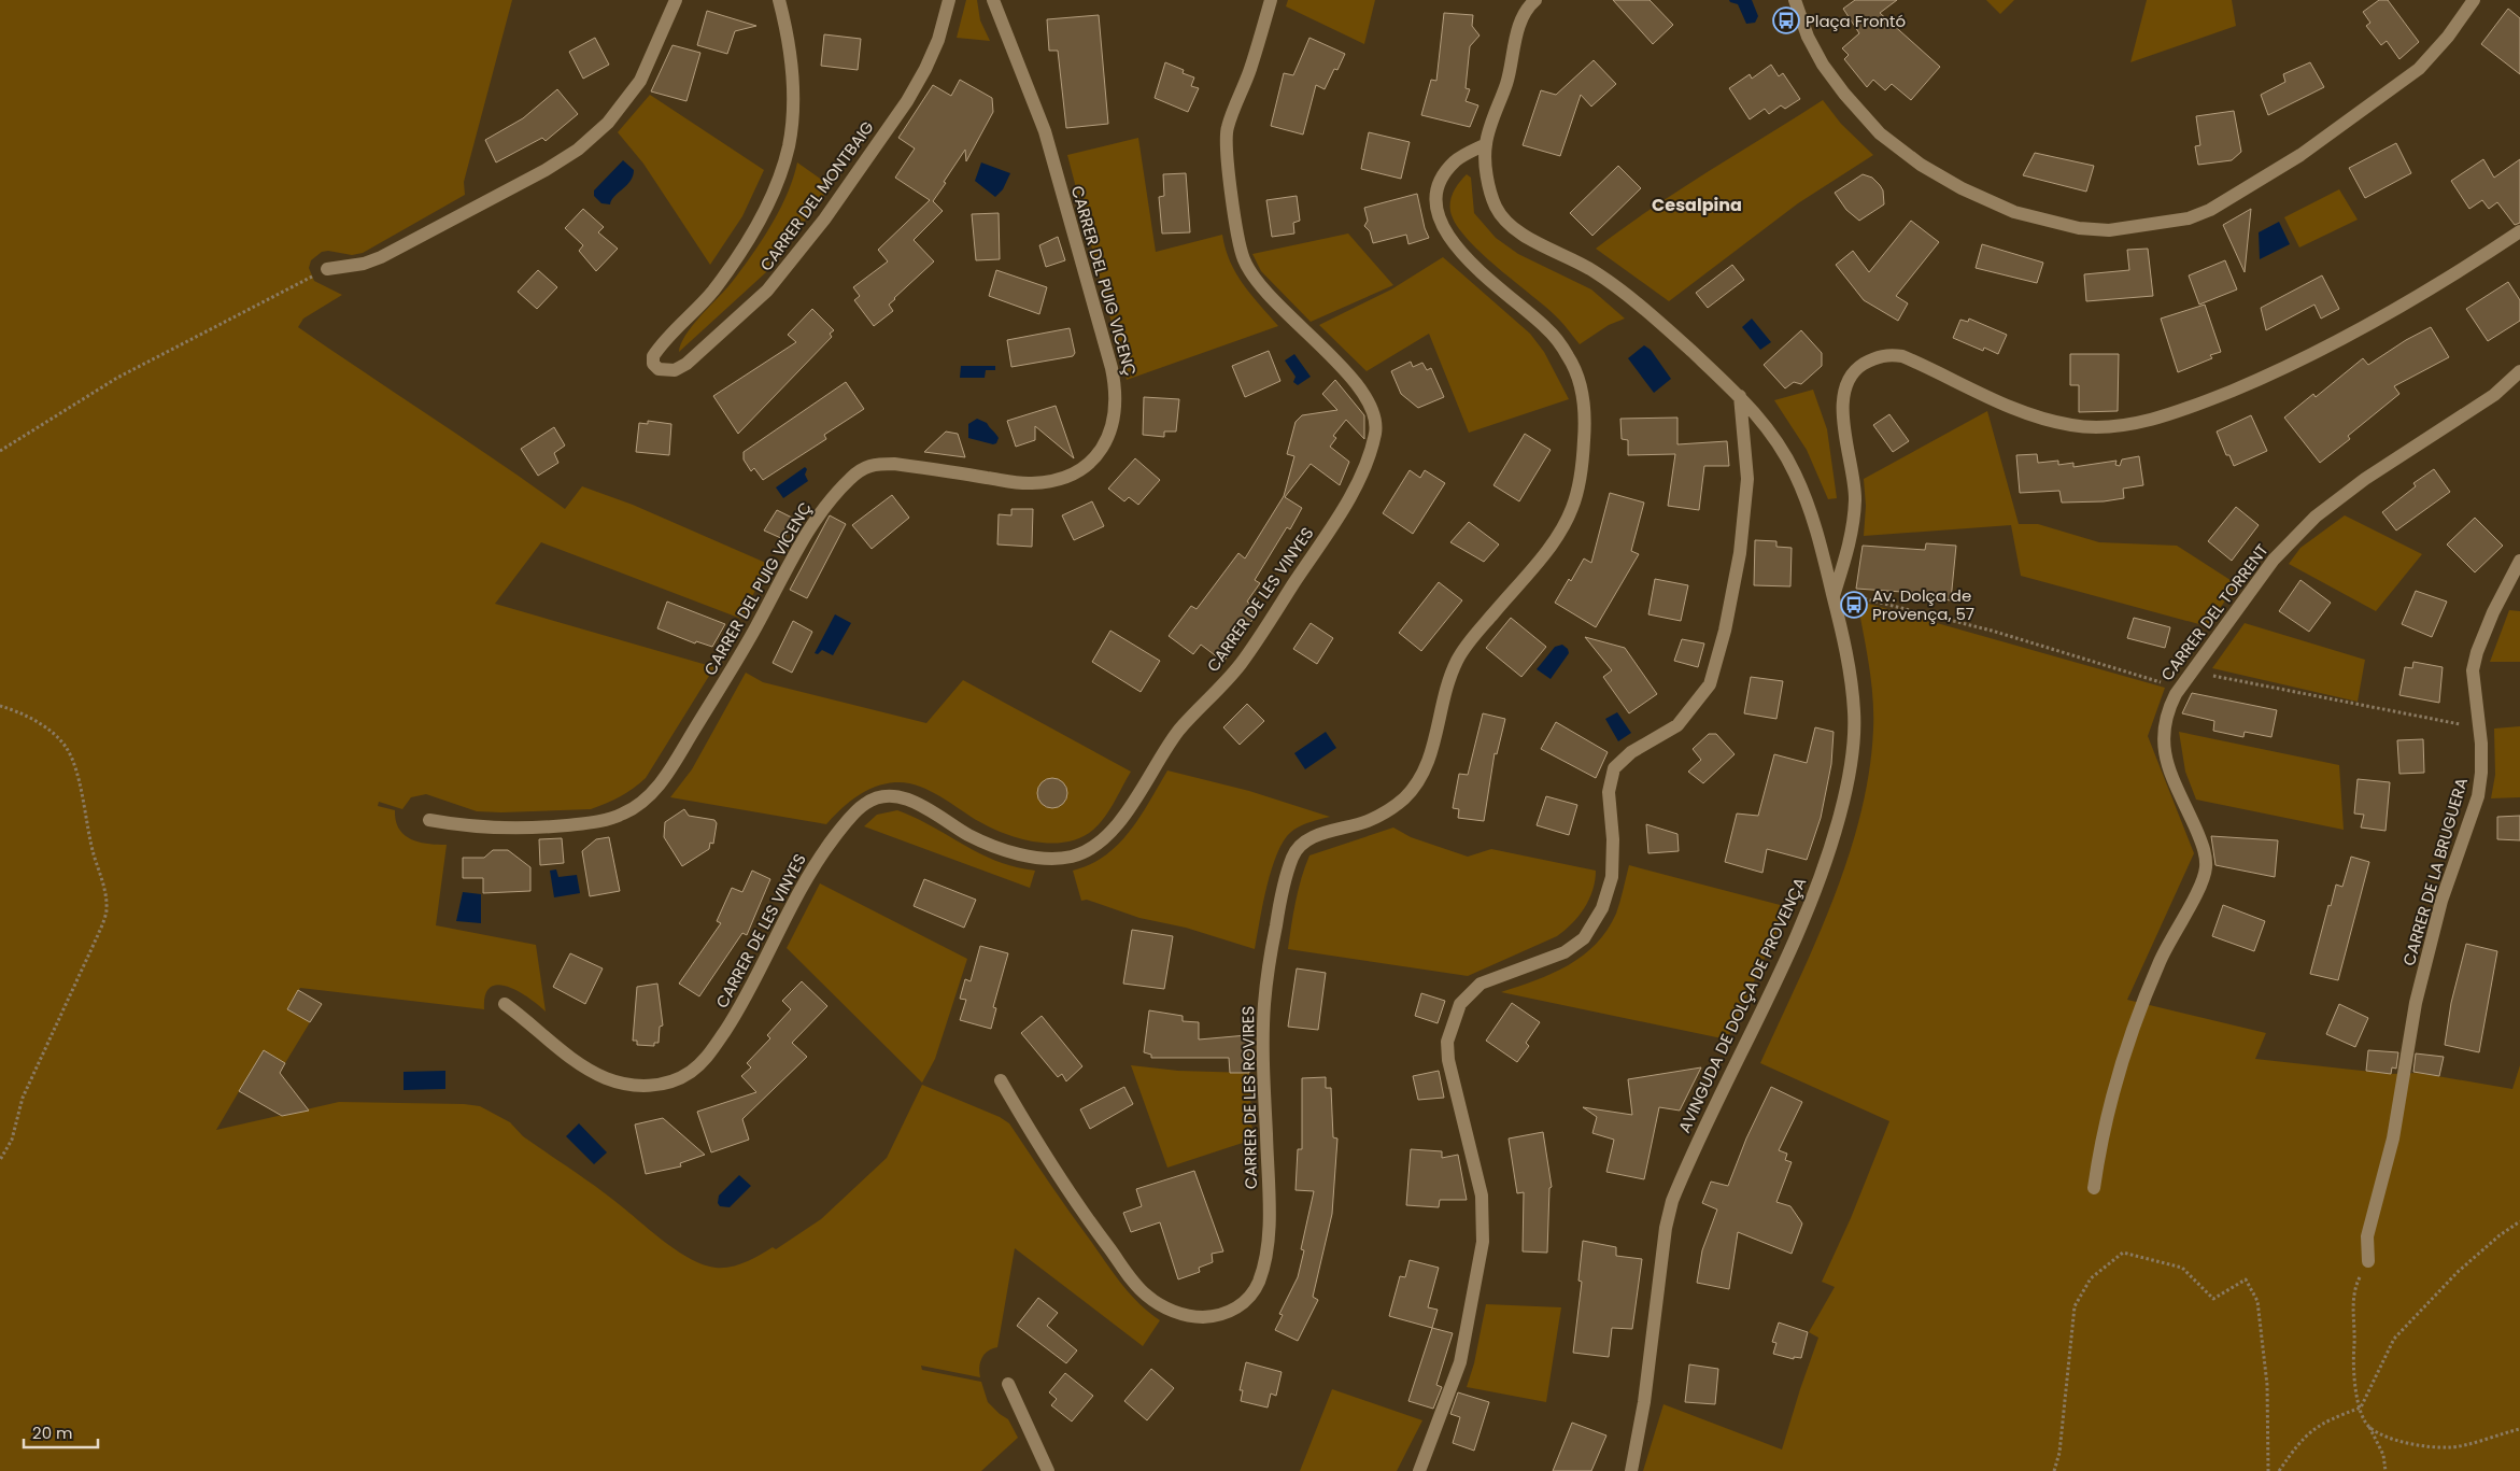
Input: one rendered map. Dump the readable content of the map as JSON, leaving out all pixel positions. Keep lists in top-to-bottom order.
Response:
{
  "streets": {
    "street": [
      "CARRER DEL MONTBAIG",
      "CARRER DEL PUIG VICENÇ",
      "CARRER DE LES VINYES",
      "CARRER DEL TORRENT",
      "CARRER DE LA BRUGUERA",
      "AVINGUDA DE DOLÇA DE PROVENÇA",
      "CARRER DE LES ROVIRES"
    ]
  },
  "crossings": [
    ["AVINGUDA DE DOLÇA DE PROVENÇA", "CARRER DE LES ROVIRES"]
  ],
  "districts": ["Cesalpina"],
  "places": {
    "bus stop": ["Plaça Frontó", "Av. Dolça de Provença, 57"]
  },
  "scale_bar": "20 m"
}
